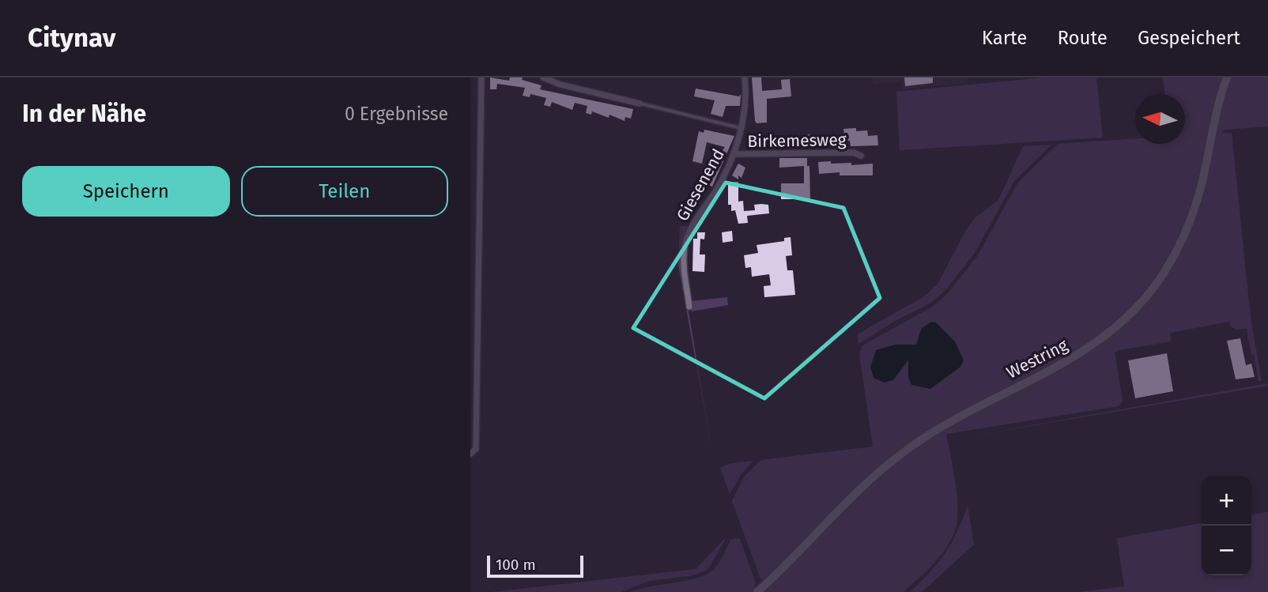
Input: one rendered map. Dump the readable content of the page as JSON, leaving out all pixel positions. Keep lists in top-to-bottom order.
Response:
{
  "streets": {
    "main road": ["Westring"],
    "street": ["Birkemesweg", "Giesenend"]
  },
  "crossings": [
    ["Birkemesweg", "Giesenend"]
  ],
  "scale_bar": "100 m",
  "north": "left",
  "page": {
    "header": "Citynav",
    "nav": ["Karte", "Route", "Gespeichert"],
    "heading": ["In der Nähe", "0 Ergebnisse"],
    "buttons": ["Speichern", "Teilen"],
    "map_buttons": ["+", "−"],
    "scale": "100 m"
  }
}
